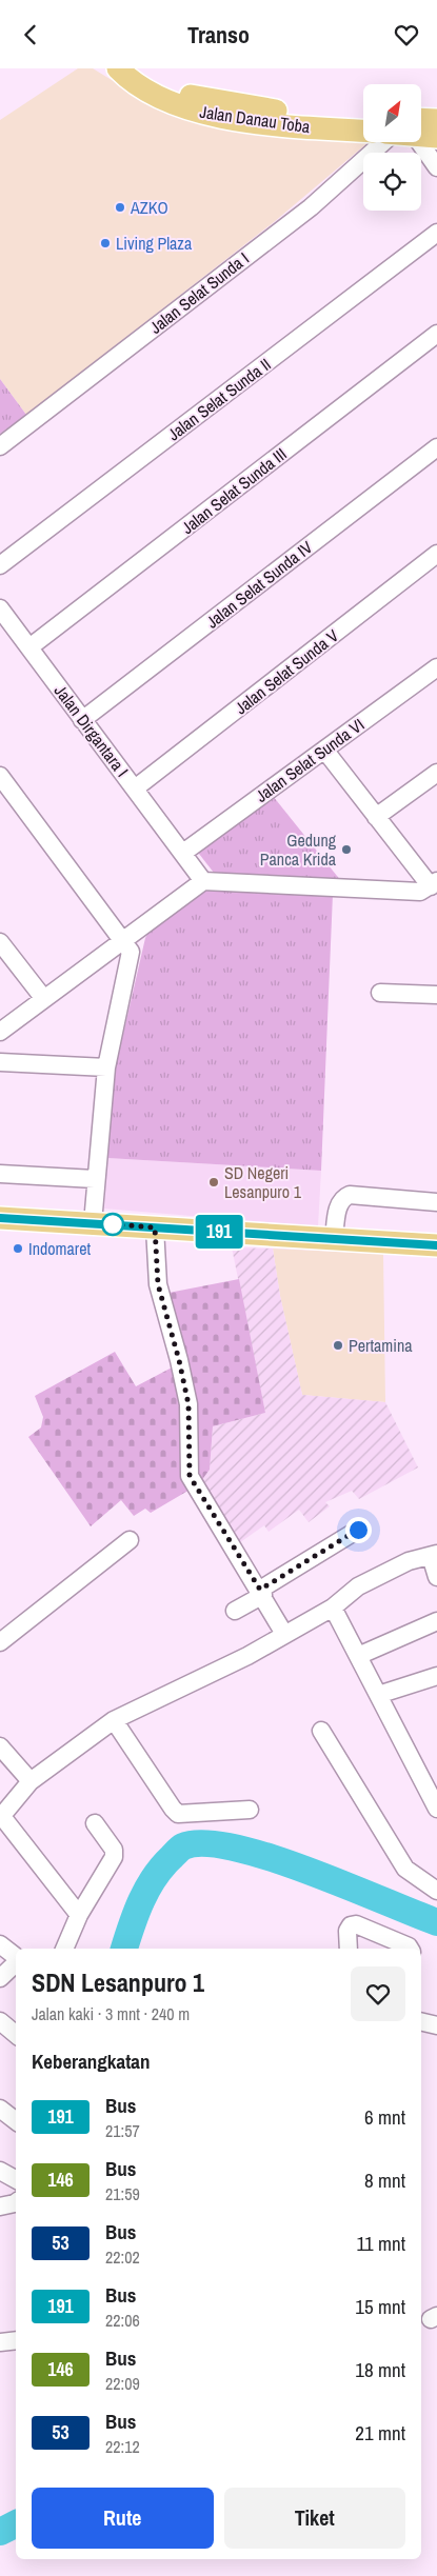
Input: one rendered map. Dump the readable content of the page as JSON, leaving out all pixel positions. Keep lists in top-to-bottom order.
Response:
{
  "streets": {
    "main road": ["Jalan Danau Toba"],
    "street": [
      "Jalan Selat Sunda I",
      "Jalan Selat Sunda II",
      "Jalan Selat Sunda III",
      "Jalan Selat Sunda IV",
      "Jalan Selat Sunda V",
      "Jalan Dirgantara I",
      "Jalan Selat Sunda VI"
    ]
  },
  "crossings": [
    ["Jalan Selat Sunda III", "Jalan Dirgantara I"],
    ["Jalan Selat Sunda IV", "Jalan Dirgantara I"],
    ["Jalan Selat Sunda V", "Jalan Dirgantara I"],
    ["Jalan Dirgantara I", "Jalan Selat Sunda VI"]
  ],
  "places": [
    "AZKO",
    "Living Plaza",
    "Gedung Panca Krida",
    "SD Negeri Lesanpuro 1",
    "Indomaret",
    "Pertamina"
  ],
  "lines": ["bus line 191"],
  "north": "top right",
  "page": {
    "header": "Transo",
    "on_map": "191",
    "heading": [
      ["SDN Lesanpuro 1", "Jalan kaki · 3 mnt · 240 m"],
      "Keberangkatan"
    ],
    "list": [
      {
        "mark": "191",
        "name": "Bus",
        "note": "21:57",
        "value": "6 mnt"
      },
      {
        "mark": "146",
        "name": "Bus",
        "note": "21:59",
        "value": "8 mnt"
      },
      {
        "mark": "53",
        "name": "Bus",
        "note": "22:02",
        "value": "11 mnt"
      },
      {
        "mark": "191",
        "name": "Bus",
        "note": "22:06",
        "value": "15 mnt"
      },
      {
        "mark": "146",
        "name": "Bus",
        "note": "22:09",
        "value": "18 mnt"
      },
      {
        "mark": "53",
        "name": "Bus",
        "note": "22:12",
        "value": "21 mnt"
      }
    ],
    "buttons": ["Rute", "Tiket"]
  }
}
